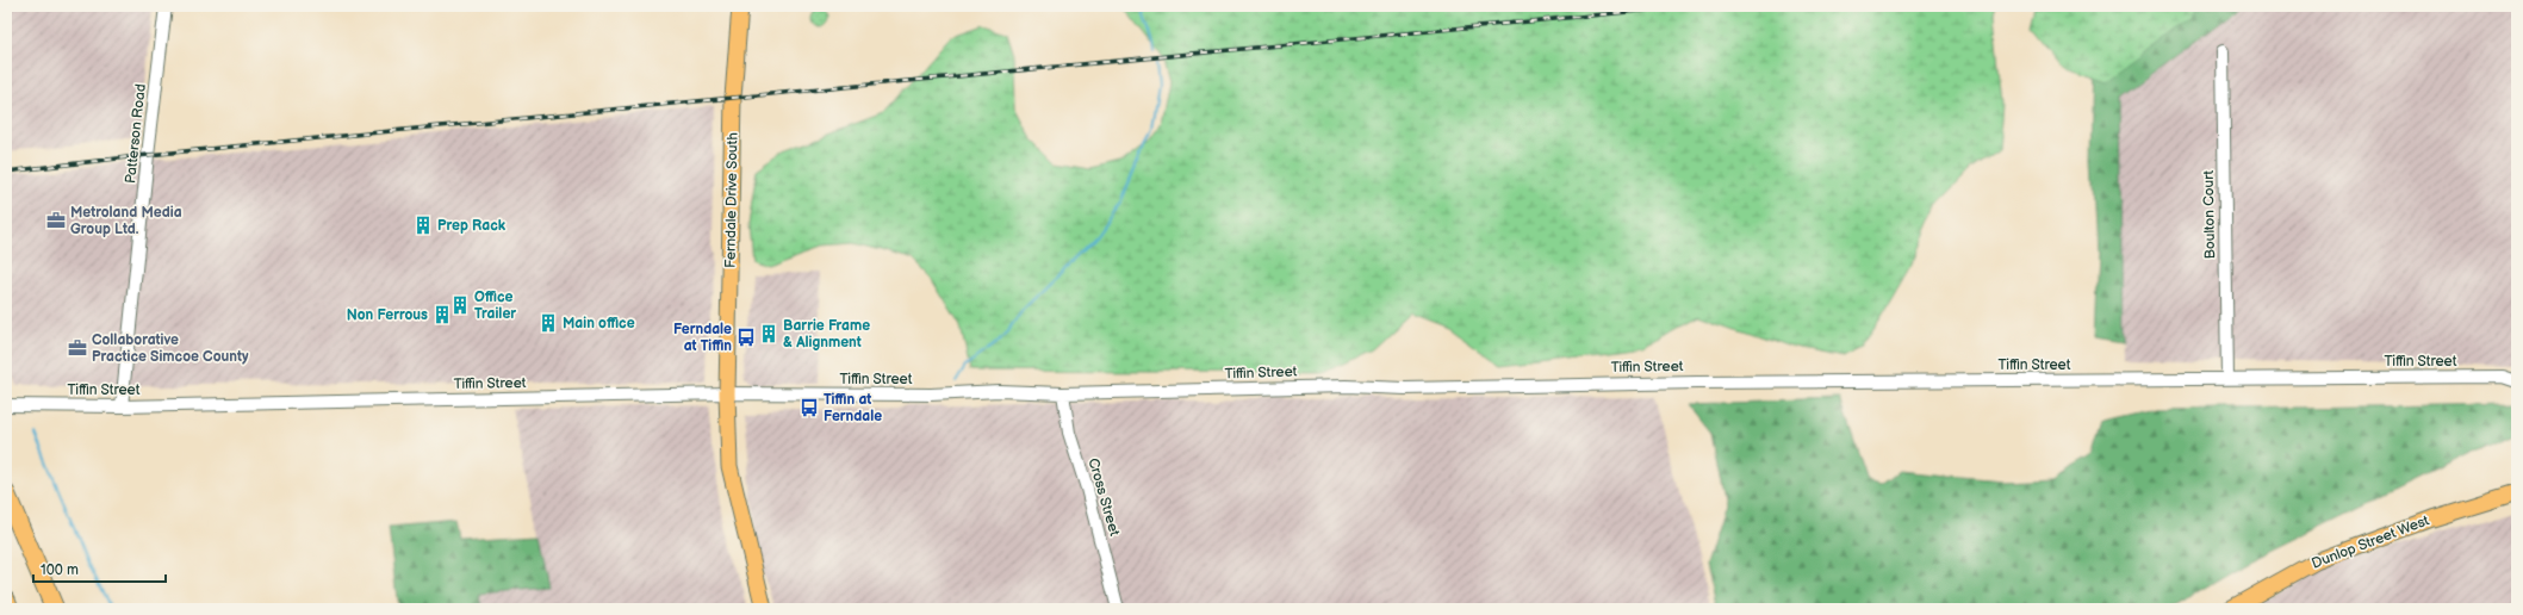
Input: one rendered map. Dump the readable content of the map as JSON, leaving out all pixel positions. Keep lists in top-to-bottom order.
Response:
{
  "streets": {
    "main road": ["Ferndale Drive South", "Dunlop Street West"],
    "street": [
      "Patterson Road",
      "Boulton Court",
      "Tiffin Street",
      "Cross Street"
    ]
  },
  "crossings": [
    ["Patterson Road", "Tiffin Street"],
    ["Ferndale Drive South", "Tiffin Street"],
    ["Boulton Court", "Tiffin Street"],
    ["Tiffin Street", "Cross Street"]
  ],
  "places": {
    "office": ["Metroland Media Group Ltd.", "Collaborative Practice Simcoe County"],
    "building": [
      "Prep Rack",
      "Office Trailer",
      "Non Ferrous",
      "Main office",
      "Barrie Frame & Alignment"
    ],
    "bus stop": ["Ferndale at Tiffin", "Tiffin at Ferndale"]
  },
  "scale_bar": "100 m"
}
